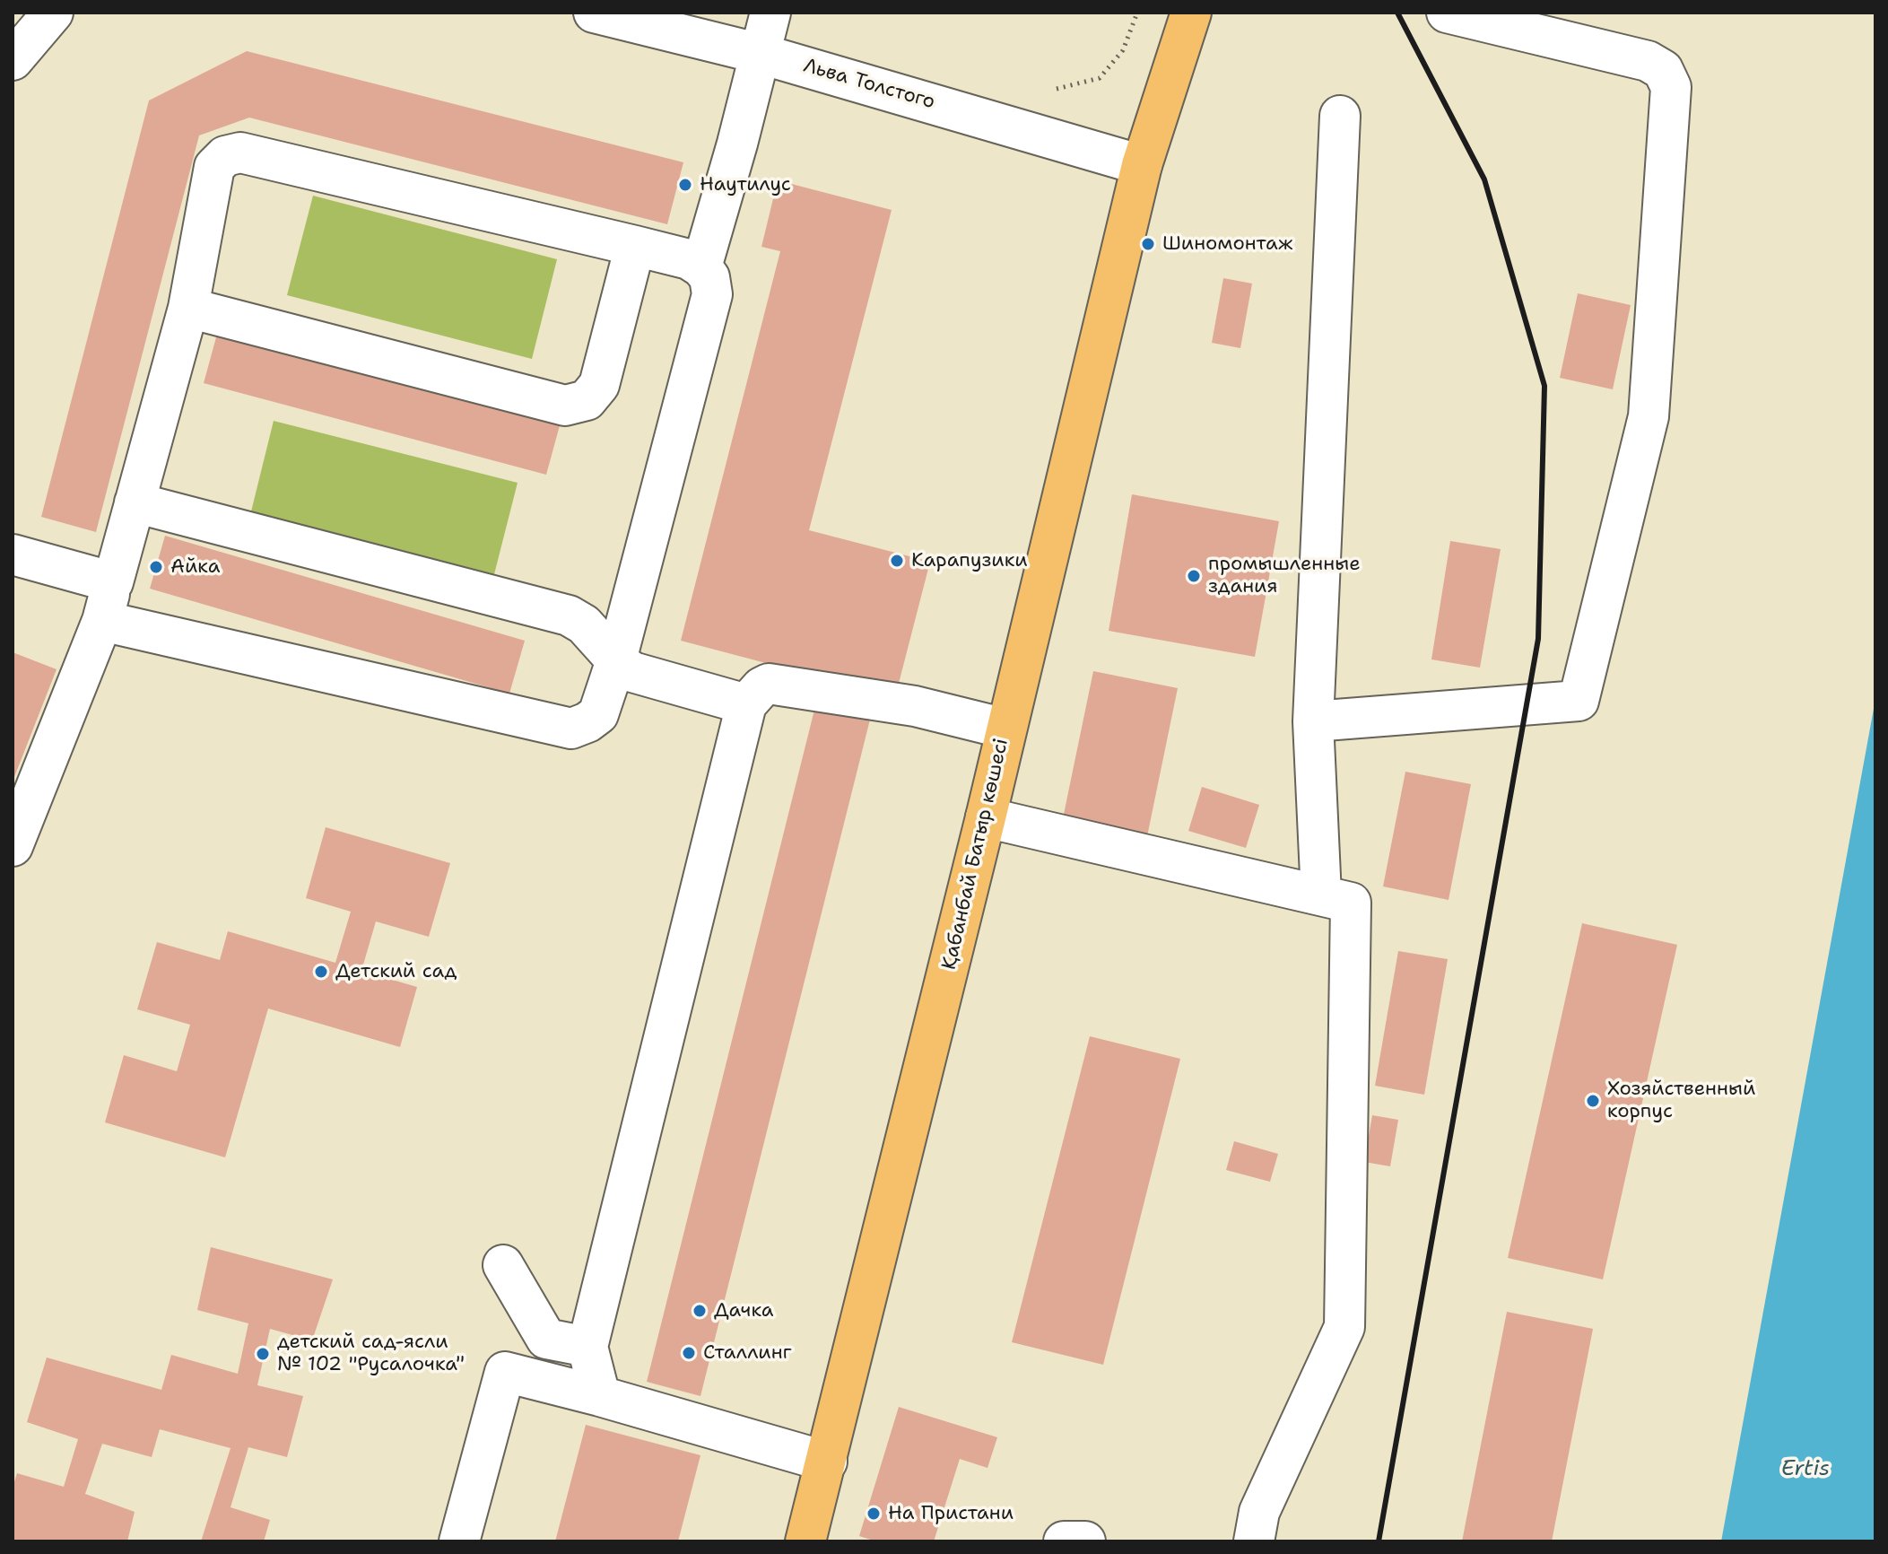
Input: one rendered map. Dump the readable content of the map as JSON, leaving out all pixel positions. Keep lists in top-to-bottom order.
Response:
{
  "streets": {
    "main road": ["Қабанбай Батыр көшесі"],
    "street": ["Льва Толстого"]
  },
  "crossings": [
    ["Льва Толстого", "Қабанбай Батыр көшесі"]
  ],
  "water": ["Ertis"],
  "places": [
    "Наутилус",
    "Шиномонтаж",
    "Карапузики",
    "Айка",
    "промышленные здания",
    "Детский сад",
    "Хозяйственный корпус",
    "Дачка",
    "Сталлинг",
    "детский сад-ясли № 102 \"Русалочка\"",
    "На Пристани"
  ]
}
